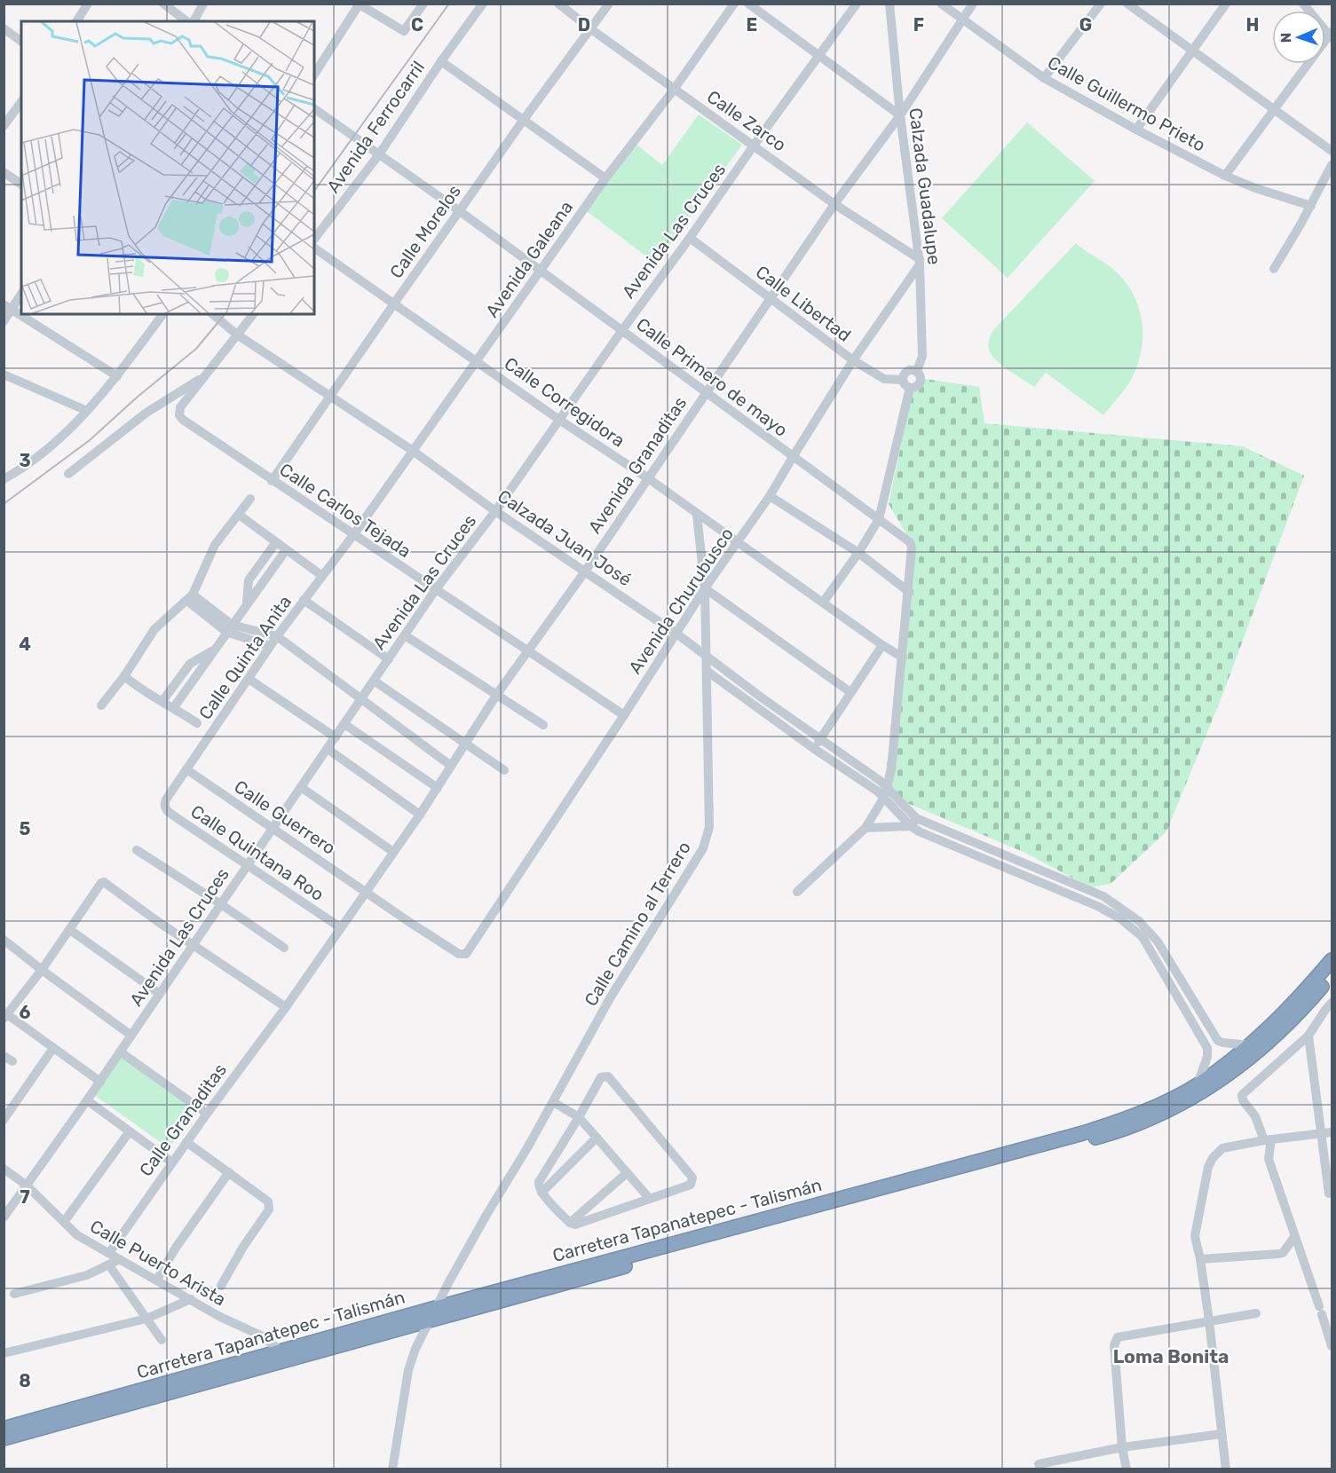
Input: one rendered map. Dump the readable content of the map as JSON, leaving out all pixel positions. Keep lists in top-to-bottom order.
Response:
{
  "streets": {
    "highway": ["Carretera Tapanatepec - Talismán"],
    "street": [
      "Calle Guillermo Prieto",
      "Calle Zarco",
      "Avenida Ferrocarril",
      "Calzada Guadalupe",
      "Avenida Las Cruces",
      "Calle Morelos",
      "Avenida Galeana",
      "Calle Libertad",
      "Calle Primero de mayo",
      "Calle Corregidora",
      "Avenida Granaditas",
      "Calle Carlos Tejada",
      "Calzada Juan José",
      "Avenida Churubusco",
      "Calle Quinta Anita",
      "Calle Guerrero",
      "Calle Quintana Roo",
      "Calle Camino al Terrero",
      "Calle Granaditas",
      "Calle Puerto Arista"
    ]
  },
  "crossings": [
    ["Calle Guillermo Prieto", "Avenida Granaditas"],
    ["Calle Zarco", "Calzada Guadalupe"],
    ["Calle Zarco", "Avenida Las Cruces"],
    ["Calle Zarco", "Calle Morelos"],
    ["Calle Zarco", "Avenida Galeana"],
    ["Calle Zarco", "Avenida Granaditas"],
    ["Calle Zarco", "Avenida Churubusco"],
    ["Avenida Ferrocarril", "Calle Primero de mayo"],
    ["Calzada Guadalupe", "Calle Libertad"],
    ["Calzada Guadalupe", "Avenida Granaditas"],
    ["Calzada Guadalupe", "Avenida Churubusco"],
    ["Avenida Las Cruces", "Calle Libertad"],
    ["Avenida Las Cruces", "Calle Primero de mayo"],
    ["Avenida Las Cruces", "Calle Corregidora"],
    ["Avenida Las Cruces", "Calle Carlos Tejada"],
    ["Avenida Las Cruces", "Calzada Juan José"],
    ["Avenida Las Cruces", "Calle Guerrero"],
    ["Avenida Las Cruces", "Calle Quintana Roo"],
    ["Avenida Las Cruces", "Calle Puerto Arista"],
    ["Calle Morelos", "Calle Primero de mayo"],
    ["Calle Morelos", "Calle Corregidora"],
    ["Calle Morelos", "Calle Carlos Tejada"],
    ["Calle Morelos", "Calzada Juan José"],
    ["Avenida Galeana", "Calle Primero de mayo"],
    ["Avenida Galeana", "Calle Corregidora"],
    ["Avenida Galeana", "Calle Carlos Tejada"],
    ["Avenida Galeana", "Calzada Juan José"],
    ["Avenida Galeana", "Calle Quinta Anita"],
    ["Calle Libertad", "Avenida Granaditas"],
    ["Calle Libertad", "Avenida Churubusco"],
    ["Calle Primero de mayo", "Avenida Granaditas"],
    ["Calle Primero de mayo", "Avenida Churubusco"],
    ["Calle Corregidora", "Avenida Granaditas"],
    ["Calle Corregidora", "Avenida Churubusco"],
    ["Calle Corregidora", "Calle Camino al Terrero"],
    ["Avenida Granaditas", "Calle Carlos Tejada"],
    ["Avenida Granaditas", "Calzada Juan José"],
    ["Avenida Granaditas", "Calle Guerrero"],
    ["Avenida Granaditas", "Calle Quintana Roo"],
    ["Avenida Granaditas", "Calle Granaditas"],
    ["Calle Carlos Tejada", "Avenida Churubusco"],
    ["Calle Carlos Tejada", "Calle Quinta Anita"],
    ["Calzada Juan José", "Avenida Churubusco"],
    ["Calzada Juan José", "Calle Camino al Terrero"],
    ["Avenida Churubusco", "Calle Guerrero"],
    ["Avenida Churubusco", "Calle Camino al Terrero"],
    ["Calle Quinta Anita", "Calle Guerrero"],
    ["Calle Quinta Anita", "Calle Quintana Roo"],
    ["Calle Quintana Roo", "Calle Granaditas"],
    ["Calle Camino al Terrero", "Carretera Tapanatepec - Talismán"],
    ["Calle Granaditas", "Calle Puerto Arista"],
    ["Carretera Tapanatepec - Talismán", "Calle Puerto Arista"]
  ],
  "districts": ["Loma Bonita"],
  "north": "left",
  "grid": {
    "columns": [
      "C",
      "D",
      "E",
      "F",
      "G",
      "H"
    ],
    "rows": [
      "3",
      "4",
      "5",
      "6",
      "7",
      "8"
    ]
  }
}
